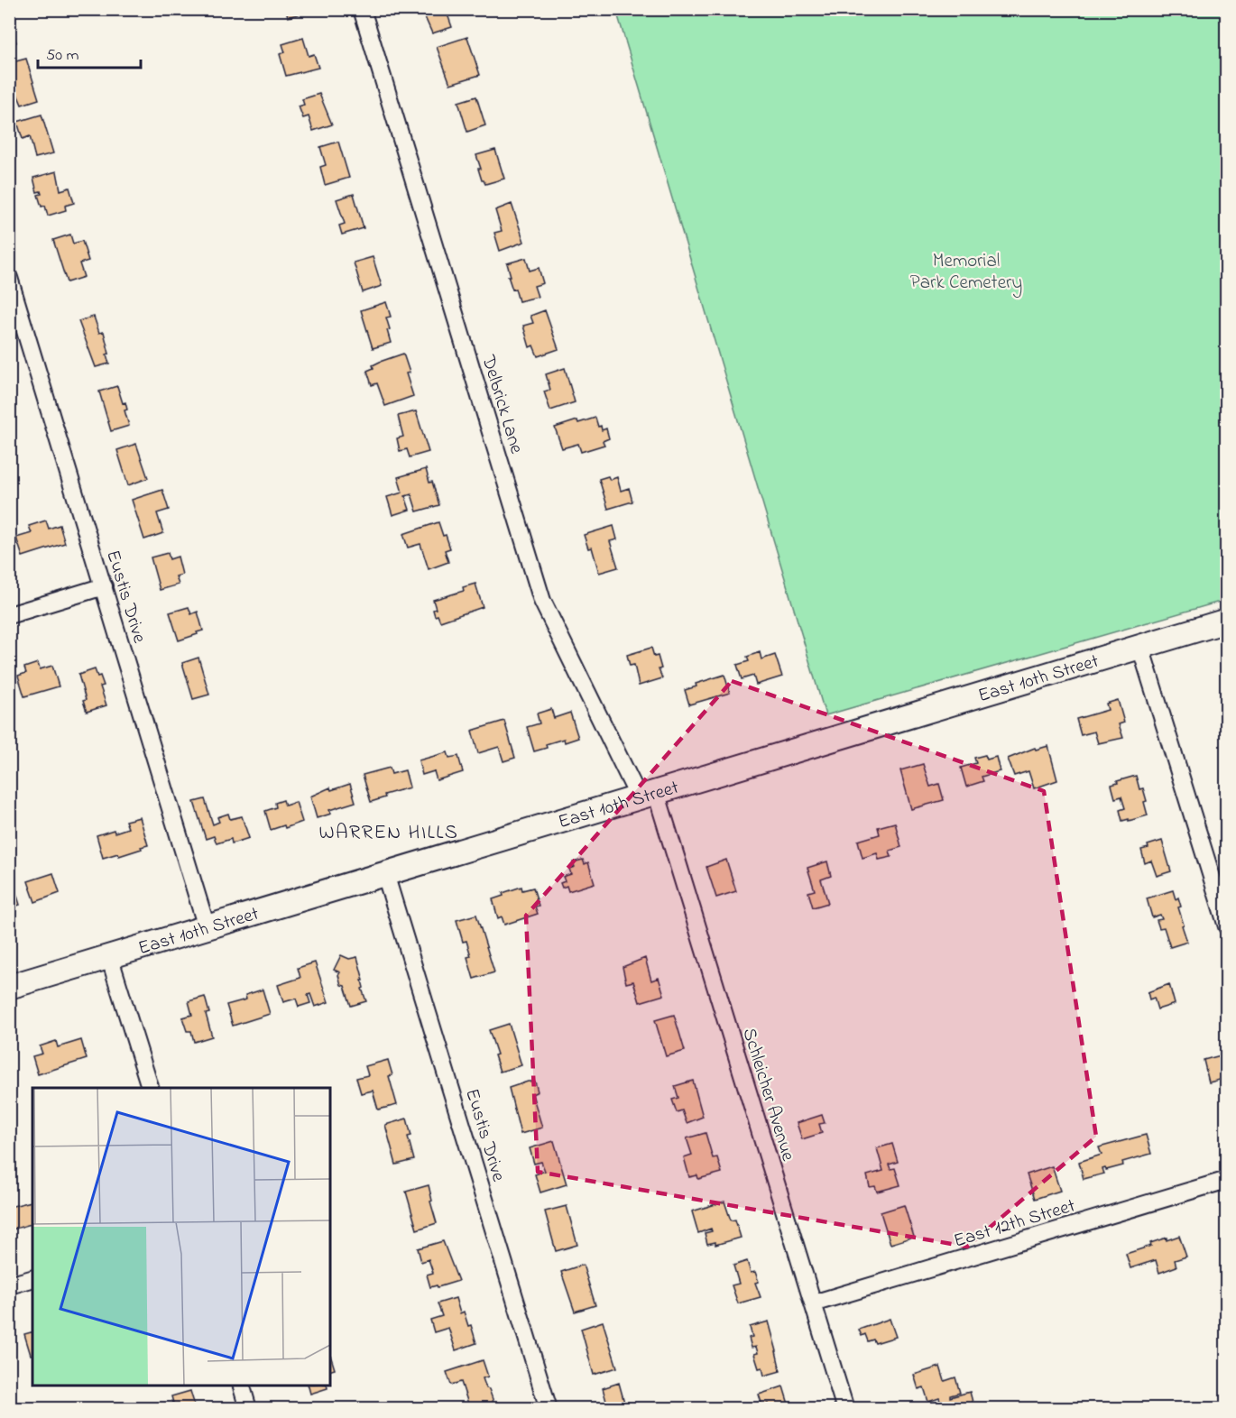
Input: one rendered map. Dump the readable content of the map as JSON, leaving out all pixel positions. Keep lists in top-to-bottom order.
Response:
{
  "streets": {
    "main road": ["East 10th Street"],
    "street": [
      "Delbrick Lane",
      "Eustis Drive",
      "Schleicher Avenue",
      "East 12th Street"
    ]
  },
  "crossings": [
    ["Delbrick Lane", "East 10th Street"],
    ["Delbrick Lane", "Schleicher Avenue"],
    ["Eustis Drive", "East 10th Street"],
    ["East 10th Street", "Schleicher Avenue"],
    ["Schleicher Avenue", "East 12th Street"]
  ],
  "districts": ["WARREN HILLS"],
  "parks": ["Memorial Park Cemetery"],
  "scale_bar": "50 m"
}
